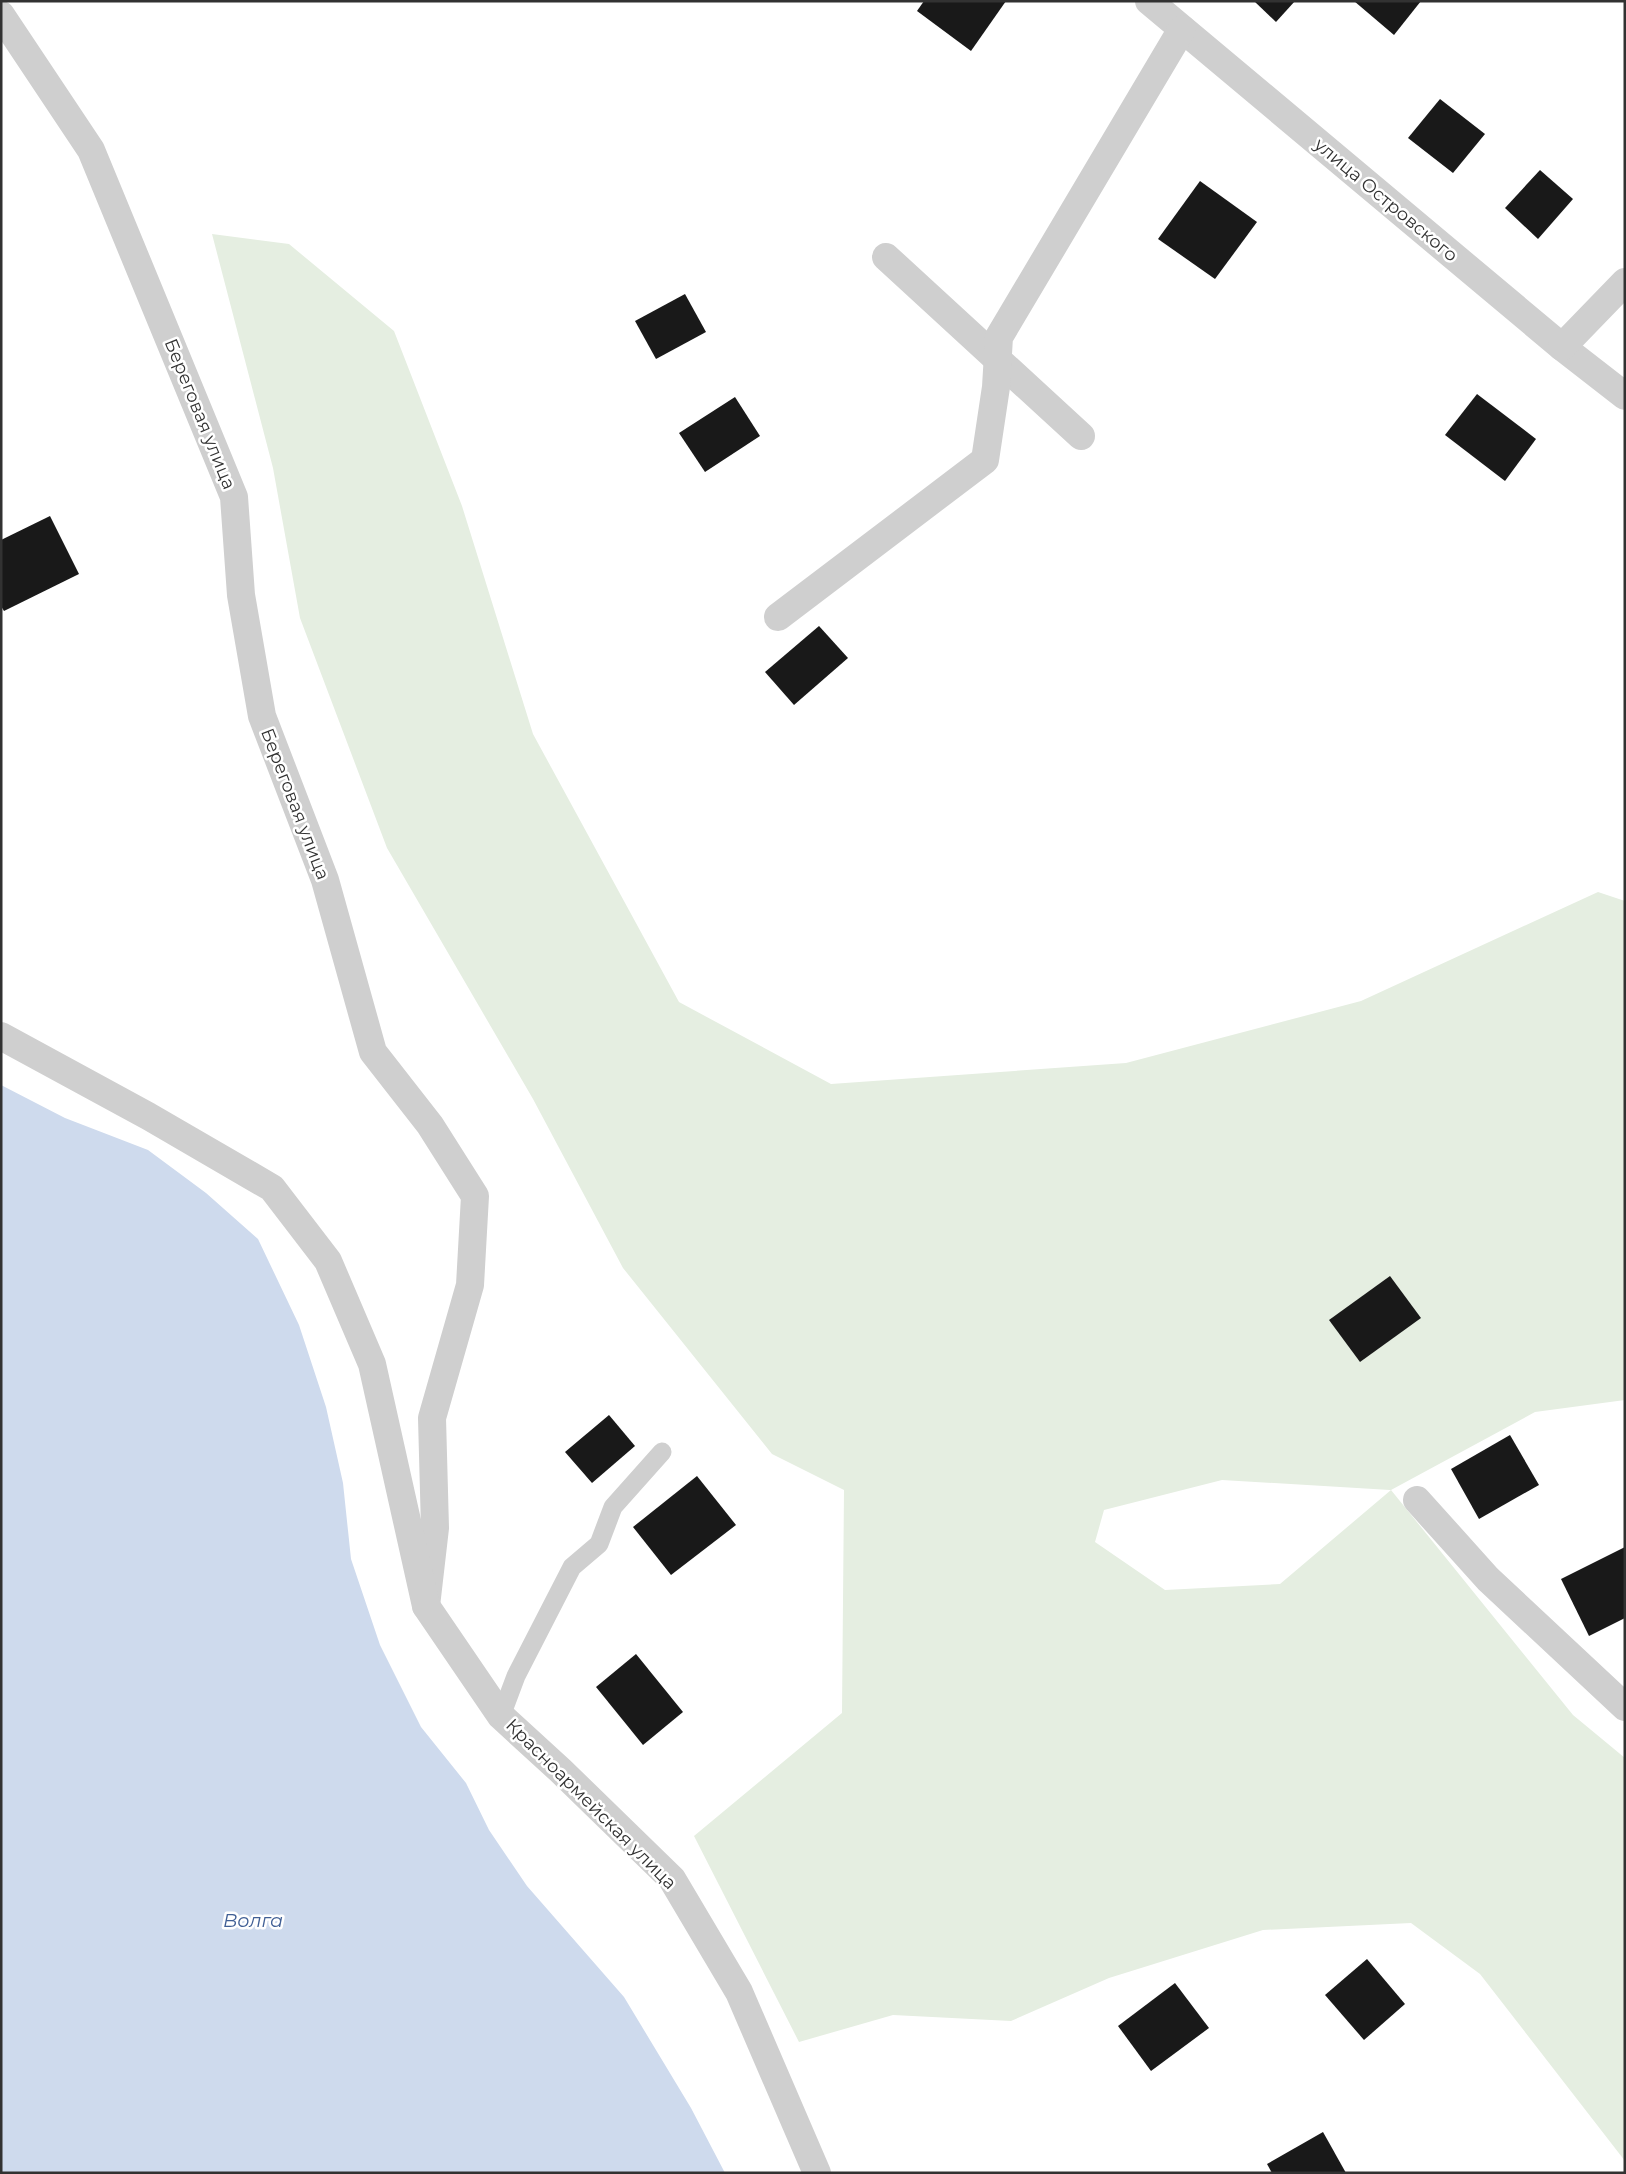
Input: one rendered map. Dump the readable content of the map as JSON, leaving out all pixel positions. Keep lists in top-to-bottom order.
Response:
{
  "streets": {
    "street": ["улица Островского", "Береговая улица", "Красноармейская улица"]
  },
  "crossings": [
    ["Береговая улица", "Красноармейская улица"]
  ],
  "water": ["Волга"]
}
